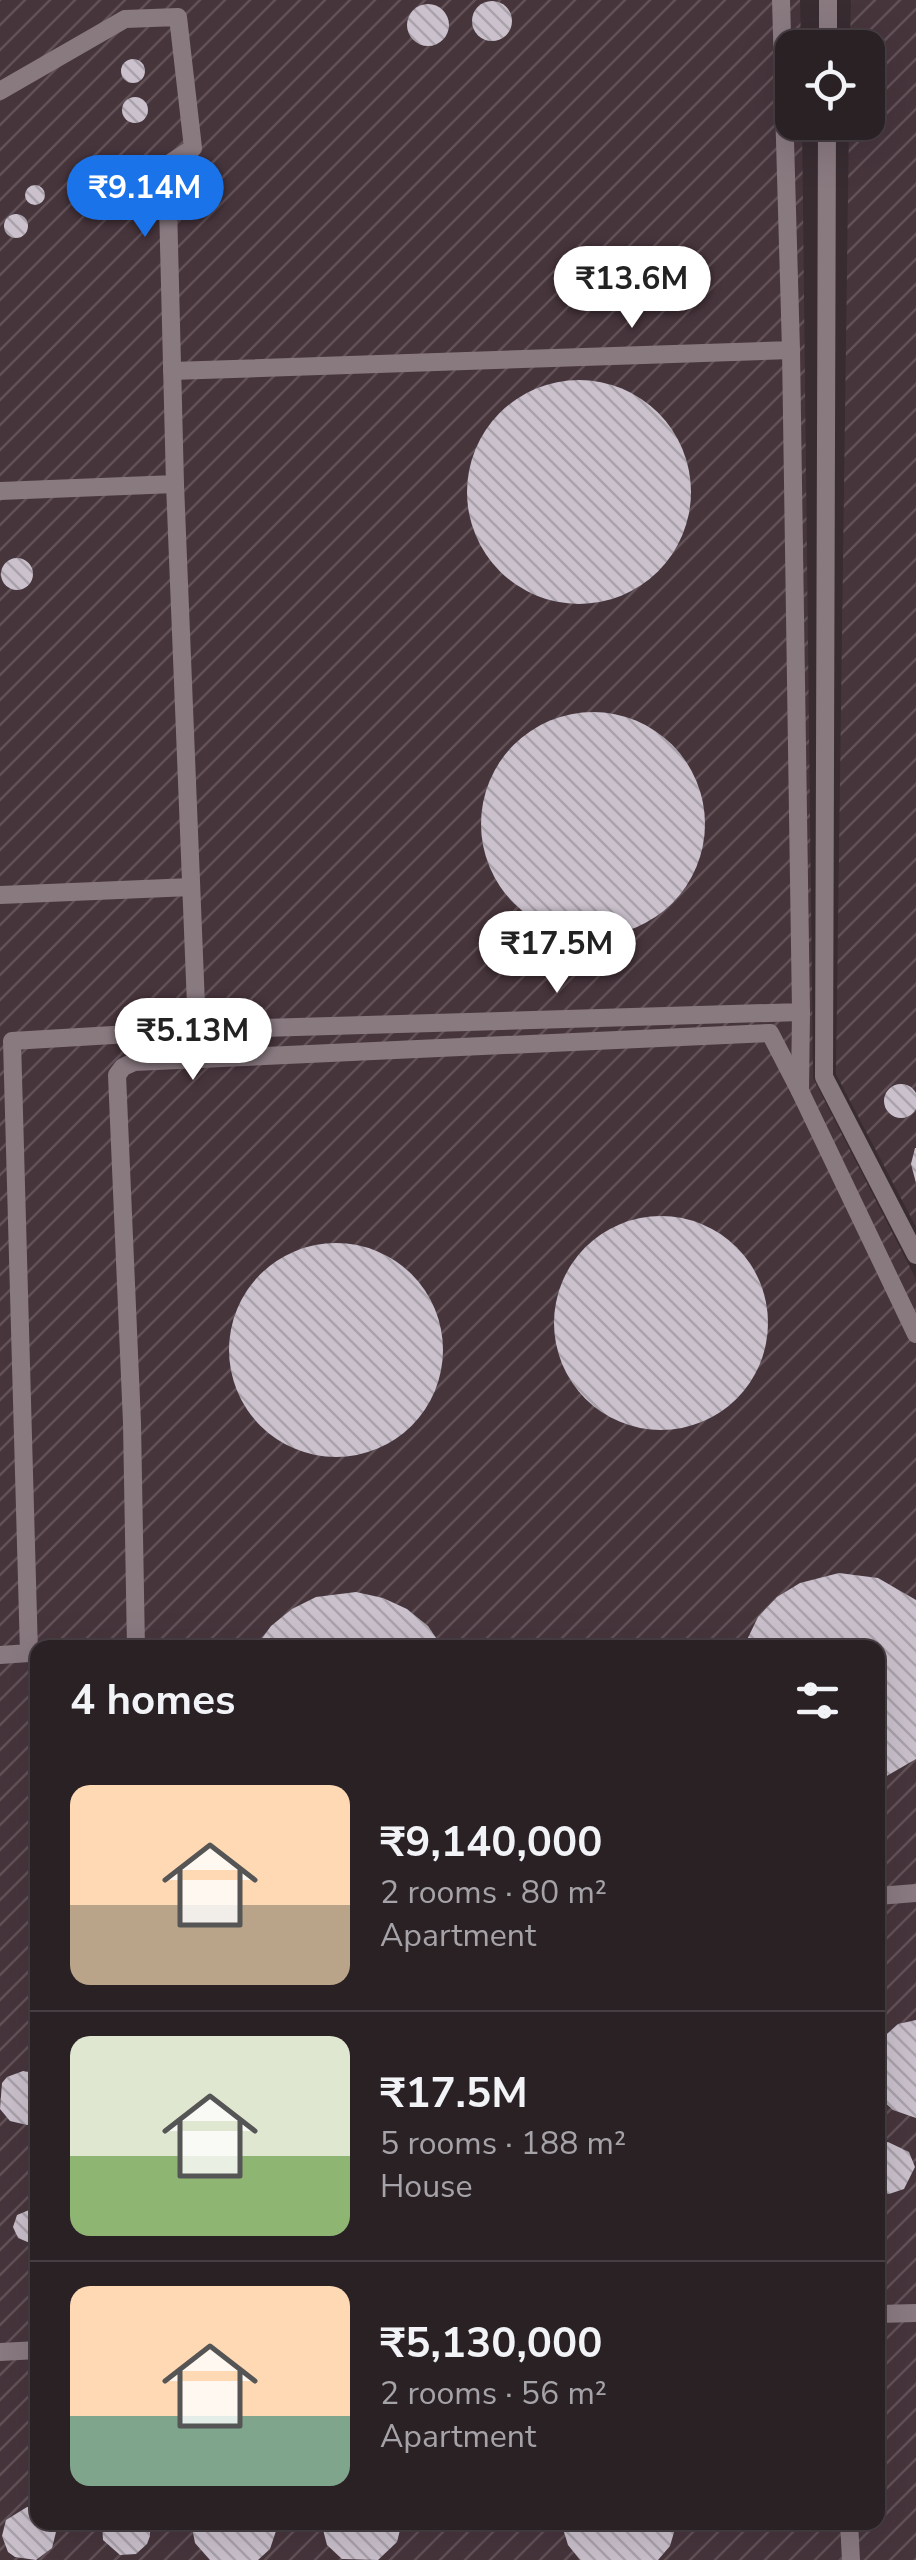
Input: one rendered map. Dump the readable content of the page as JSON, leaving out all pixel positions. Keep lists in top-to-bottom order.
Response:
{
  "page": {
    "price": [
      "₹9.14M",
      "₹13.6M",
      "₹17.5M",
      "₹5.13M"
    ],
    "heading": "4 homes",
    "list": [
      {
        "name": "₹9,140,000",
        "note": "2 rooms · 80 m² · Apartment"
      },
      {
        "name": "₹17.5M",
        "note": "5 rooms · 188 m² · House"
      },
      {
        "name": "₹5,130,000",
        "note": "2 rooms · 56 m² · Apartment"
      }
    ]
  }
}
